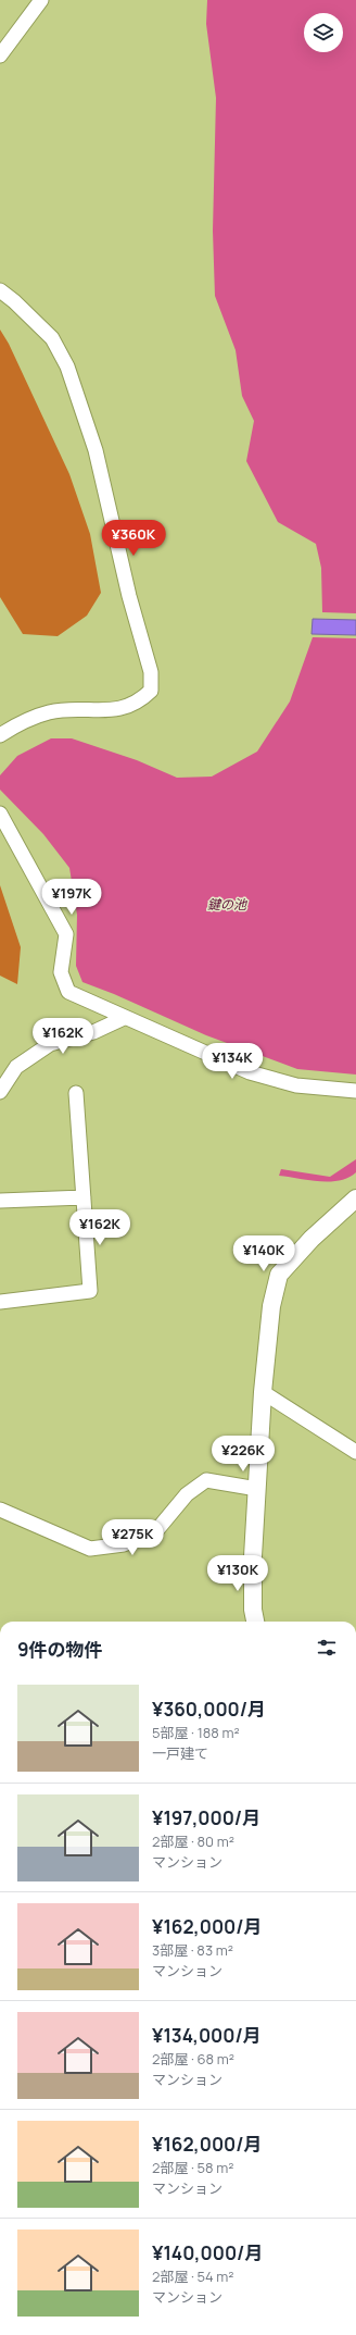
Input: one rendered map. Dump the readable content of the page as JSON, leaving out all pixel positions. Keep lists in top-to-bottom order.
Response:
{
  "water": ["鍵の池"],
  "page": {
    "price": [
      "¥360K",
      "¥197K",
      "¥162K",
      "¥134K",
      "¥162K",
      "¥140K",
      "¥226K",
      "¥275K",
      "¥130K"
    ],
    "heading": "9件の物件",
    "list": [
      {
        "name": "¥360,000/月",
        "note": "5部屋 · 188 m² · 一戸建て"
      },
      {
        "name": "¥197,000/月",
        "note": "2部屋 · 80 m² · マンション"
      },
      {
        "name": "¥162,000/月",
        "note": "3部屋 · 83 m² · マンション"
      },
      {
        "name": "¥134,000/月",
        "note": "2部屋 · 68 m² · マンション"
      },
      {
        "name": "¥162,000/月",
        "note": "2部屋 · 58 m² · マンション"
      },
      {
        "name": "¥140,000/月",
        "note": "2部屋 · 54 m² · マンション"
      }
    ]
  }
}
